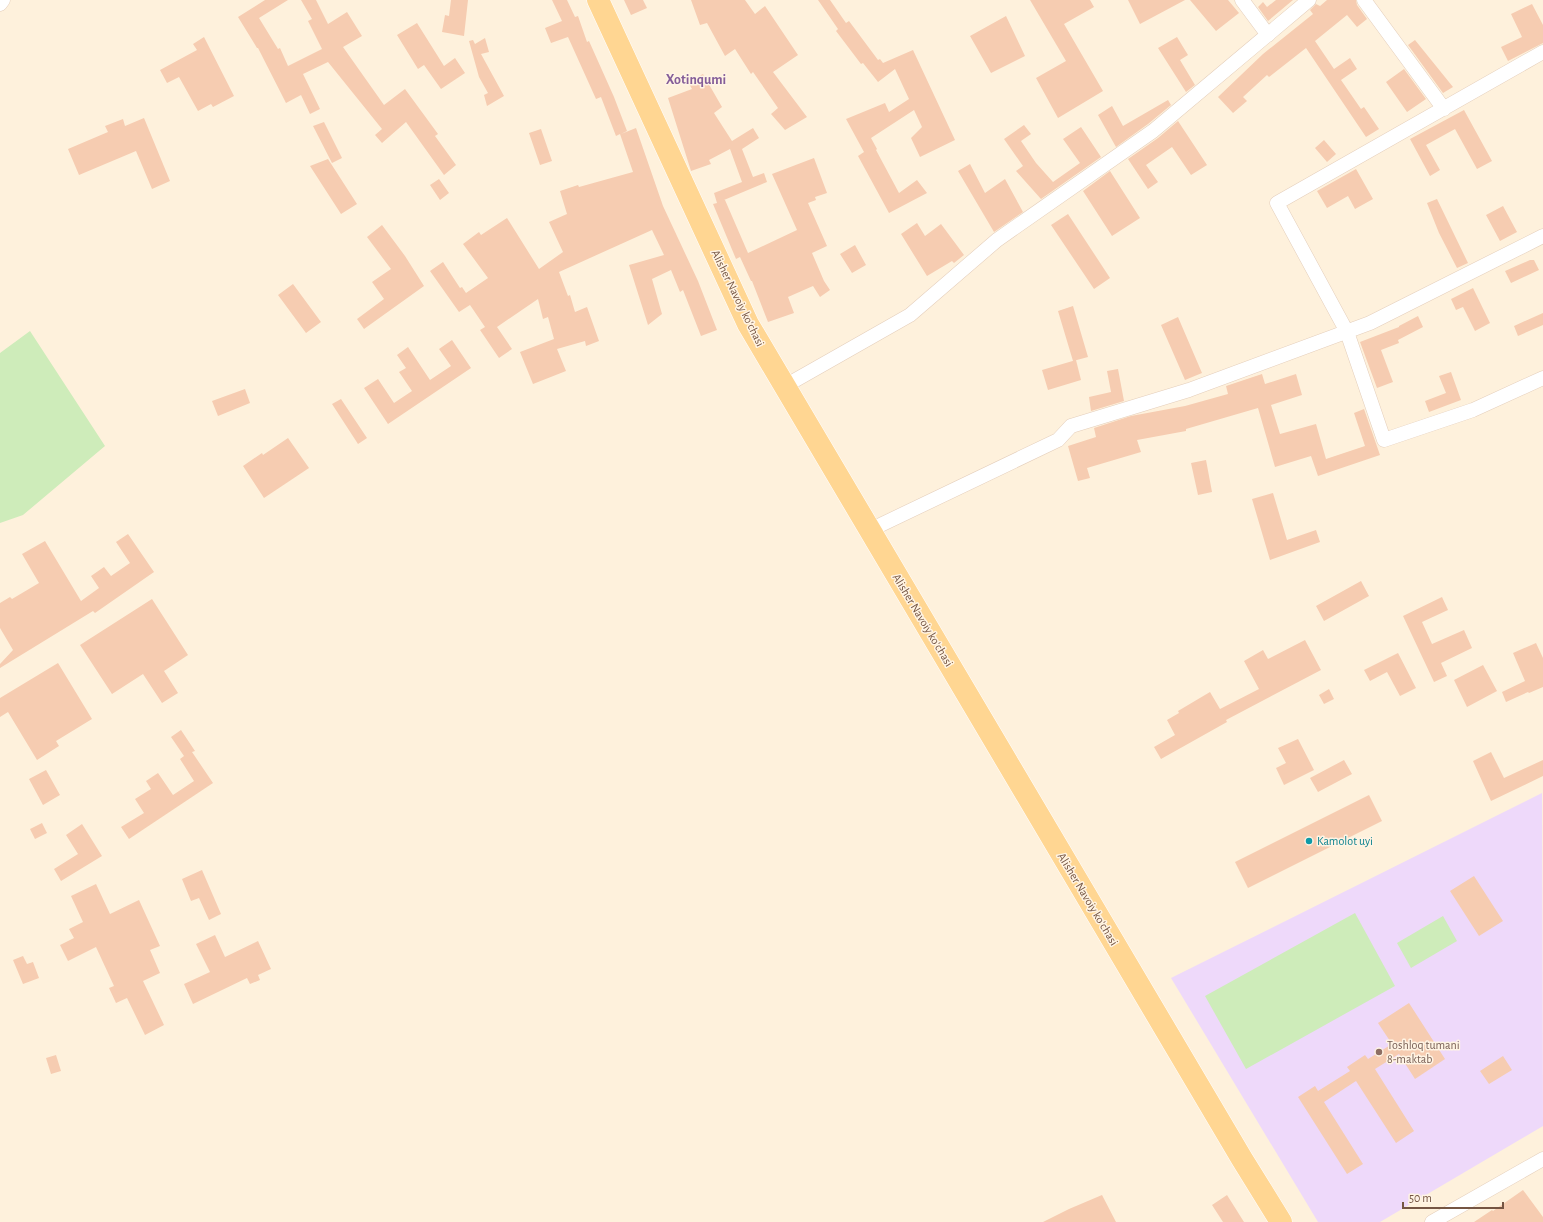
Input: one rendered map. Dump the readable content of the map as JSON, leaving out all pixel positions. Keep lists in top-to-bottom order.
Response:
{
  "streets": {
    "main road": ["Alisher Navoiy koʻchasi"]
  },
  "districts": ["Xotinqumi"],
  "places": ["Kamolot uyi", "Toshloq tumani 8-maktab"],
  "scale_bar": "50 m"
}
